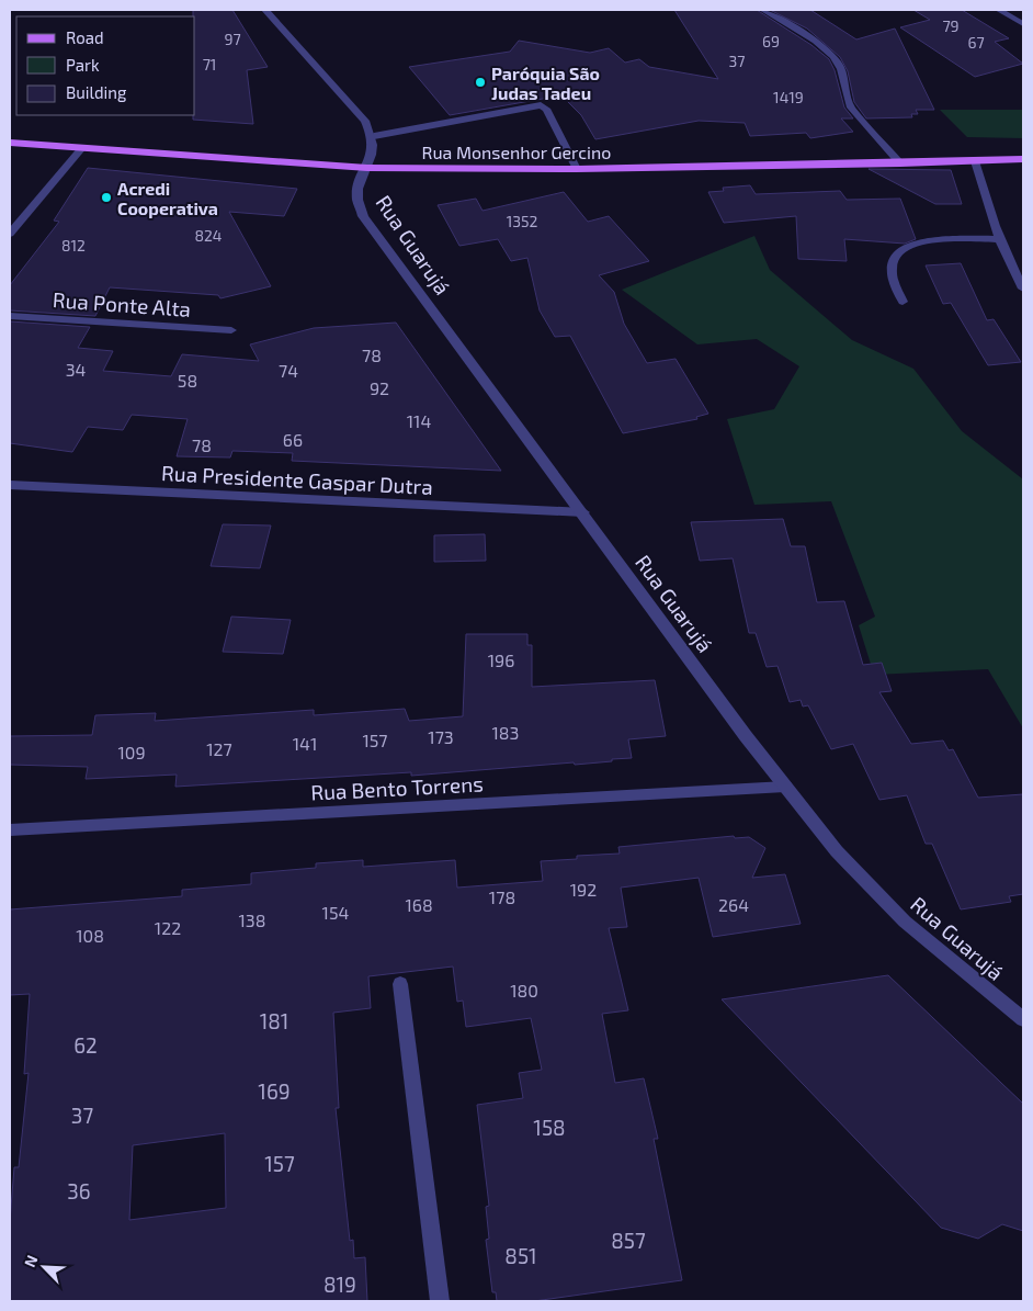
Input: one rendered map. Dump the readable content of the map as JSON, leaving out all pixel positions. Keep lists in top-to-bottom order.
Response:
{
  "streets": {
    "main road": ["Rua Monsenhor Gercino"],
    "street": [
      "Rua Guarujá",
      "Rua Ponte Alta",
      "Rua Presidente Gaspar Dutra",
      "Rua Bento Torrens"
    ]
  },
  "crossings": [
    ["Rua Monsenhor Gercino", "Rua Guarujá"],
    ["Rua Guarujá", "Rua Presidente Gaspar Dutra"],
    ["Rua Guarujá", "Rua Bento Torrens"]
  ],
  "places": ["Paróquia São Judas Tadeu", "Acredi Cooperativa"],
  "house_numbers": [
    "79",
    "97",
    "69",
    "67",
    "37",
    "71",
    "1419",
    "1352",
    "824",
    "812",
    "78",
    "34",
    "74",
    "58",
    "92",
    "114",
    "66",
    "78",
    "196",
    "183",
    "173",
    "157",
    "141",
    "127",
    "109",
    "192",
    "178",
    "168",
    "264",
    "154",
    "138",
    "122",
    "108",
    "180",
    "181",
    "62",
    "169",
    "37",
    "158",
    "157",
    "36",
    "857",
    "851",
    "819"
  ],
  "legend": ["Road", "Park", "Building"],
  "north": "top left"
}
